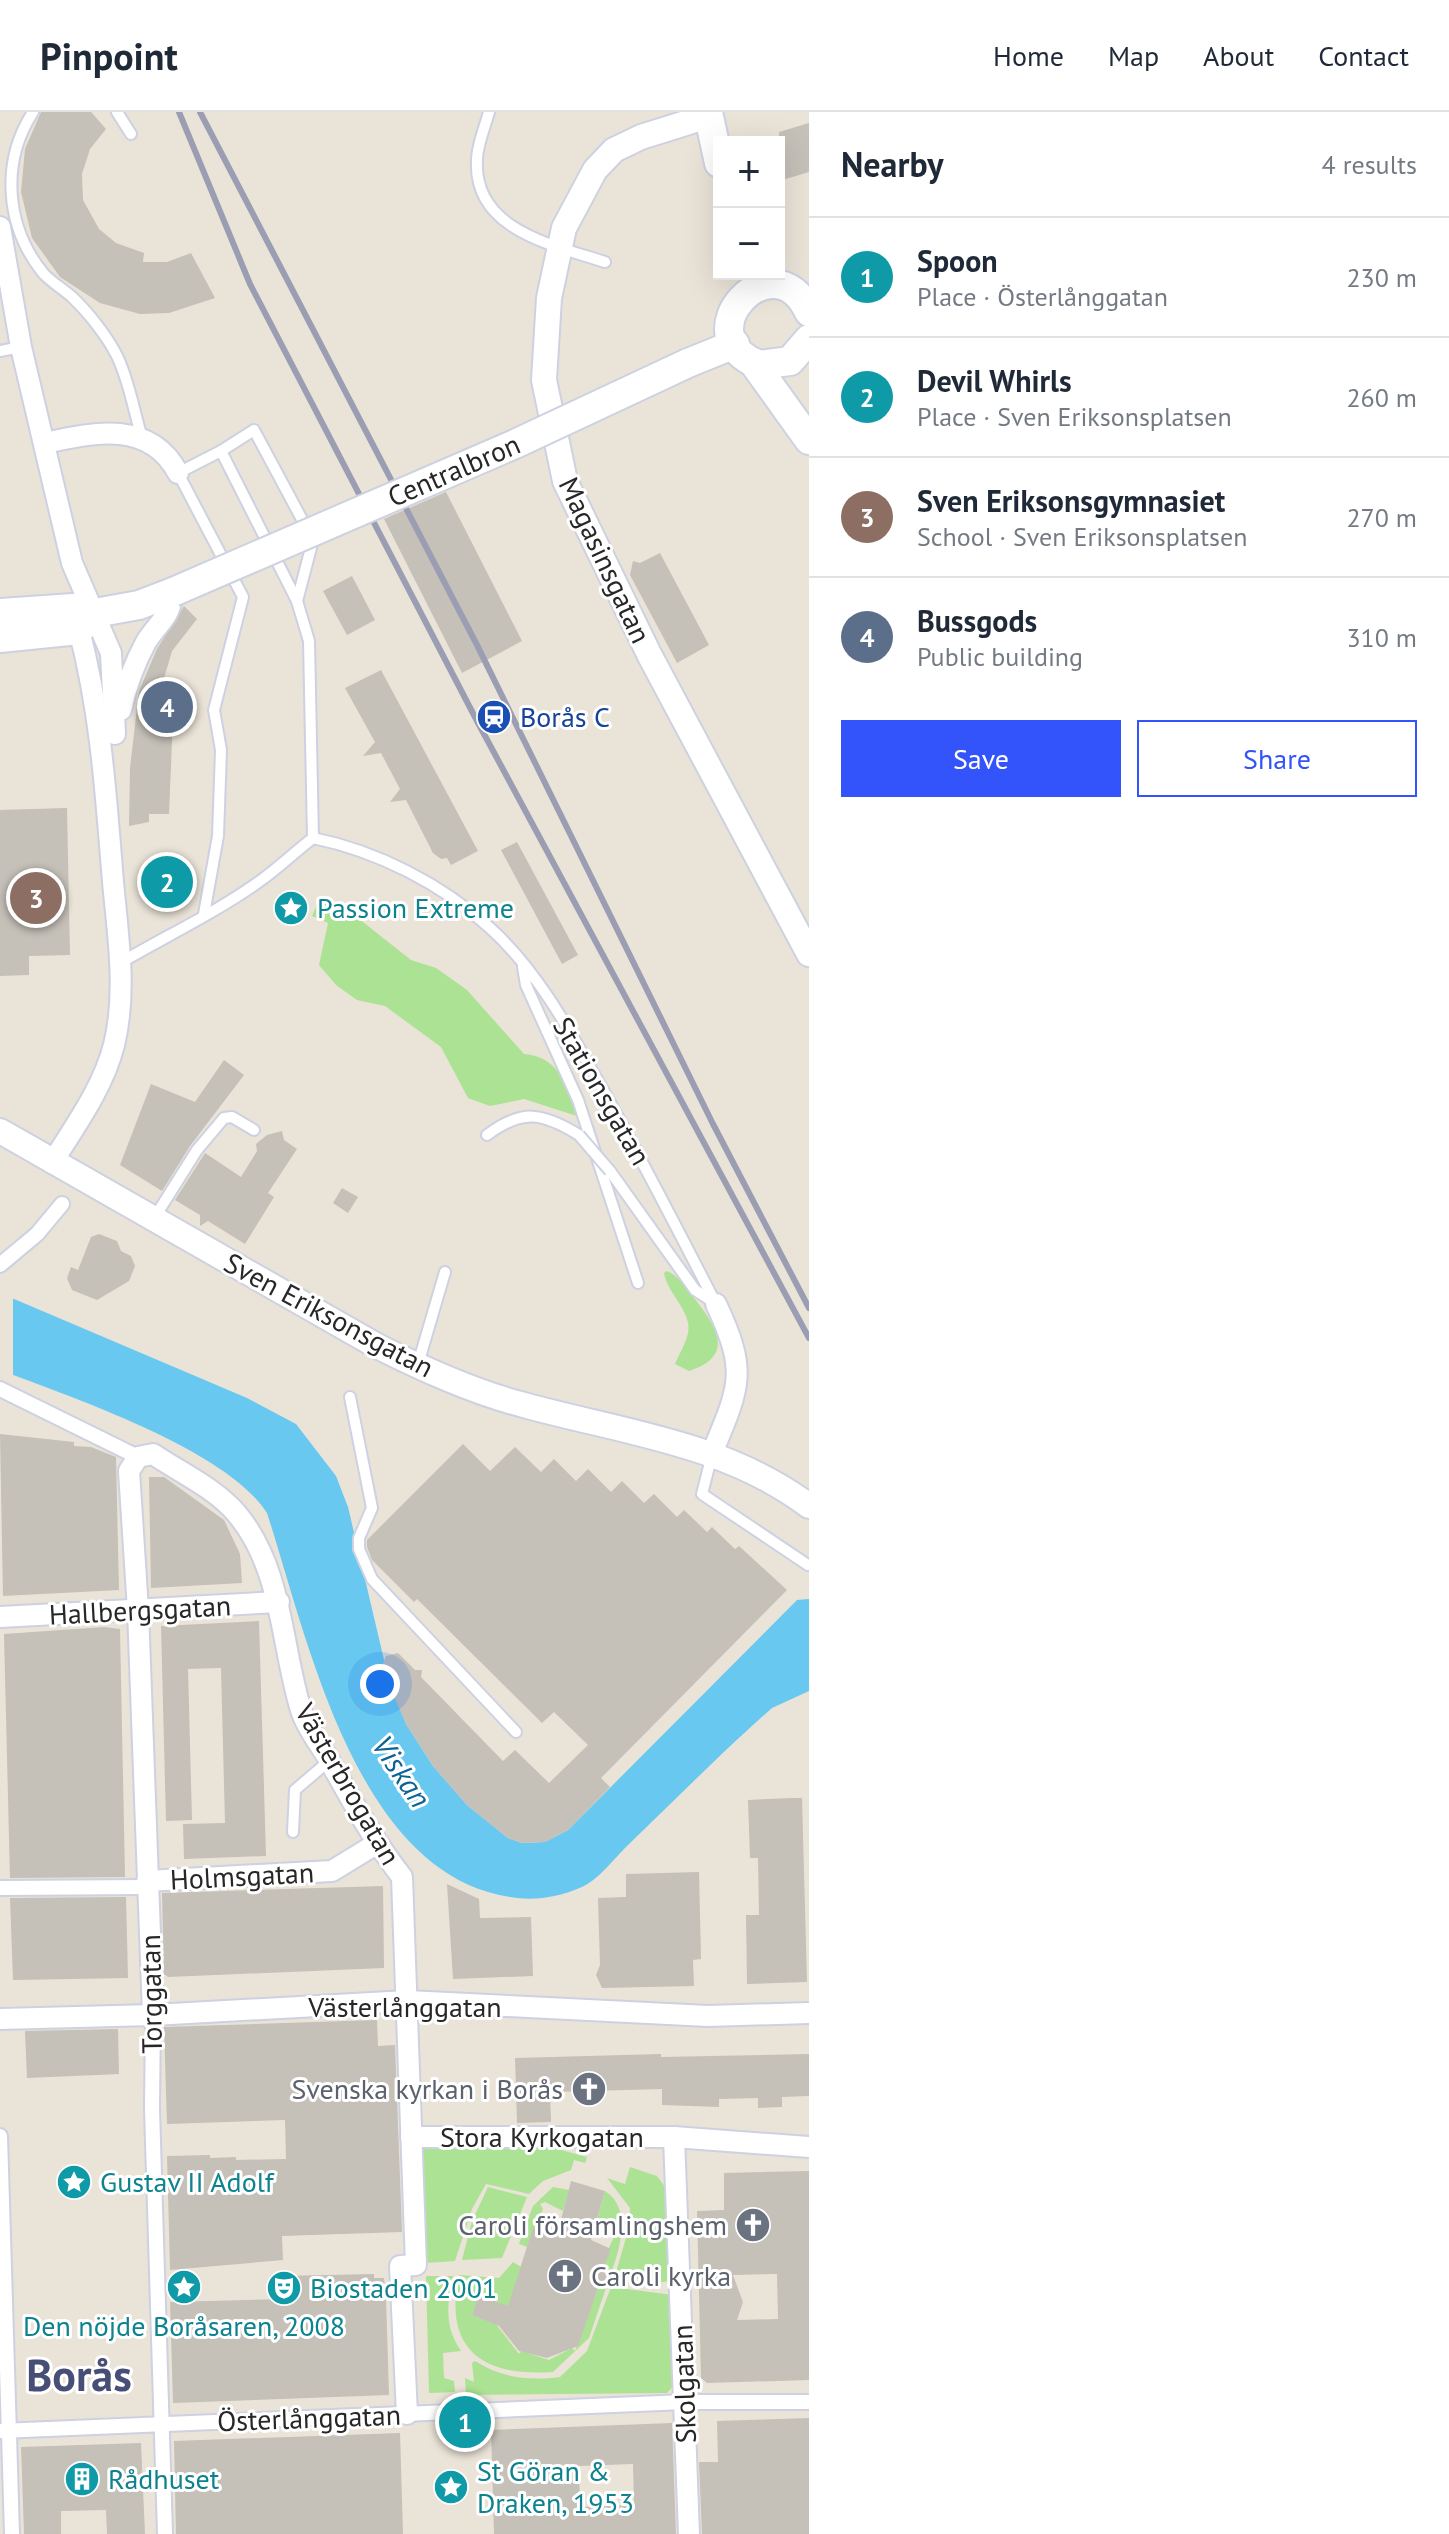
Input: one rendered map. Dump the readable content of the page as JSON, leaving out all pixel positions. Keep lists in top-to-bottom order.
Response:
{
  "streets": {
    "main road": ["Centralbron"],
    "street": [
      "Magasinsgatan",
      "Stationsgatan",
      "Sven Eriksonsgatan",
      "Hallbergsgatan",
      "Västerbrogatan",
      "Holmsgatan",
      "Torggatan",
      "Västerlånggatan",
      "Stora Kyrkogatan",
      "Skolgatan",
      "Österlånggatan"
    ]
  },
  "crossings": [
    ["Stationsgatan", "Sven Eriksonsgatan"],
    ["Hallbergsgatan", "Västerbrogatan"],
    ["Hallbergsgatan", "Torggatan"],
    ["Västerbrogatan", "Holmsgatan"],
    ["Västerbrogatan", "Torggatan"],
    ["Västerbrogatan", "Västerlånggatan"],
    ["Västerbrogatan", "Stora Kyrkogatan"],
    ["Holmsgatan", "Torggatan"],
    ["Torggatan", "Västerlånggatan"],
    ["Torggatan", "Österlånggatan"],
    ["Västerlånggatan", "Stora Kyrkogatan"],
    ["Stora Kyrkogatan", "Skolgatan"],
    ["Skolgatan", "Österlånggatan"]
  ],
  "districts": ["Borås"],
  "water": ["Viskan"],
  "places": {
    "station": ["Borås C"],
    "place": [
      "Passion Extreme",
      "Gustav II Adolf",
      "Den nöjde Boråsaren, 2008",
      "St Göran & Draken, 1953"
    ],
    "church": ["Svenska kyrkan i Borås", "Caroli församlingshem", "Caroli kyrka"],
    "theatre": ["Biostaden 2001"],
    "building": ["Rådhuset"]
  },
  "page": {
    "header": "Pinpoint",
    "nav": [
      "Home",
      "Map",
      "About",
      "Contact"
    ],
    "heading": ["Nearby", "4 results"],
    "map_buttons": ["+", "−"],
    "list": [
      {
        "mark": "1",
        "name": "Spoon",
        "note": "Place · Österlånggatan",
        "value": "230 m"
      },
      {
        "mark": "2",
        "name": "Devil Whirls",
        "note": "Place · Sven Eriksonsplatsen",
        "value": "260 m"
      },
      {
        "mark": "3",
        "name": "Sven Eriksonsgymnasiet",
        "note": "School · Sven Eriksonsplatsen",
        "value": "270 m"
      },
      {
        "mark": "4",
        "name": "Bussgods",
        "note": "Public building",
        "value": "310 m"
      }
    ],
    "pins": [
      "4",
      "2",
      "3",
      "1"
    ],
    "buttons": ["Save", "Share"]
  }
}
